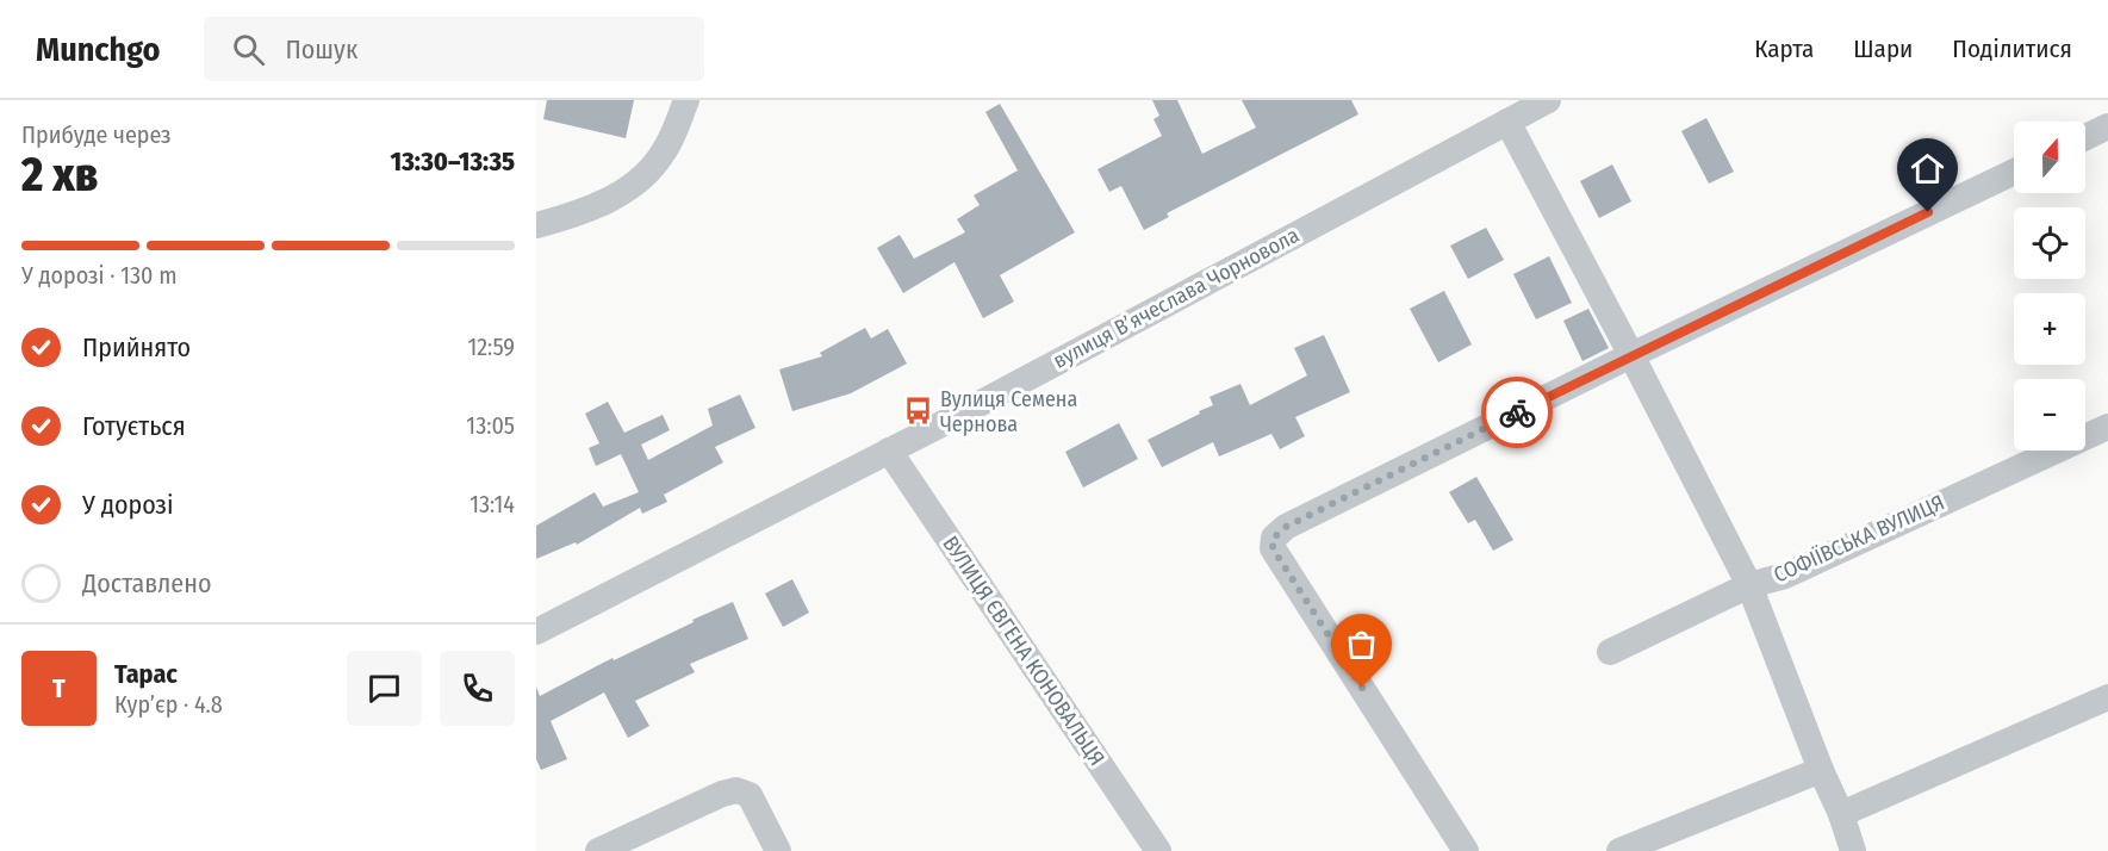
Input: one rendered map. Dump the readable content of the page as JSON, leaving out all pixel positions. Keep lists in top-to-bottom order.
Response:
{
  "streets": {
    "street": ["вулиця Вʼячеслава Чорновола", "СОФІЇВСЬКА ВУЛИЦЯ", "ВУЛИЦЯ ЄВГЕНА КОНОВАЛЬЦЯ"]
  },
  "crossings": [
    ["вулиця Вʼячеслава Чорновола", "ВУЛИЦЯ ЄВГЕНА КОНОВАЛЬЦЯ"]
  ],
  "places": {
    "bus stop": ["Вулиця Семена Чернова"]
  },
  "north": "top",
  "page": {
    "header": "Munchgo",
    "search": "Пошук",
    "nav": ["Карта", "Шари", "Поділитися"],
    "heading": ["2 хв", "Прибуде через", "13:30–13:35"],
    "panel": ["Тарас", "Кур’єр · 4.8"],
    "map_buttons": ["+", "−"],
    "bar": "У дорозі · 130 m",
    "list": [
      ["Прийнято", "12:59"],
      ["Готується", "13:05"],
      ["У дорозі", "13:14"],
      "Доставлено"
    ],
    "round": "Т"
  }
}
